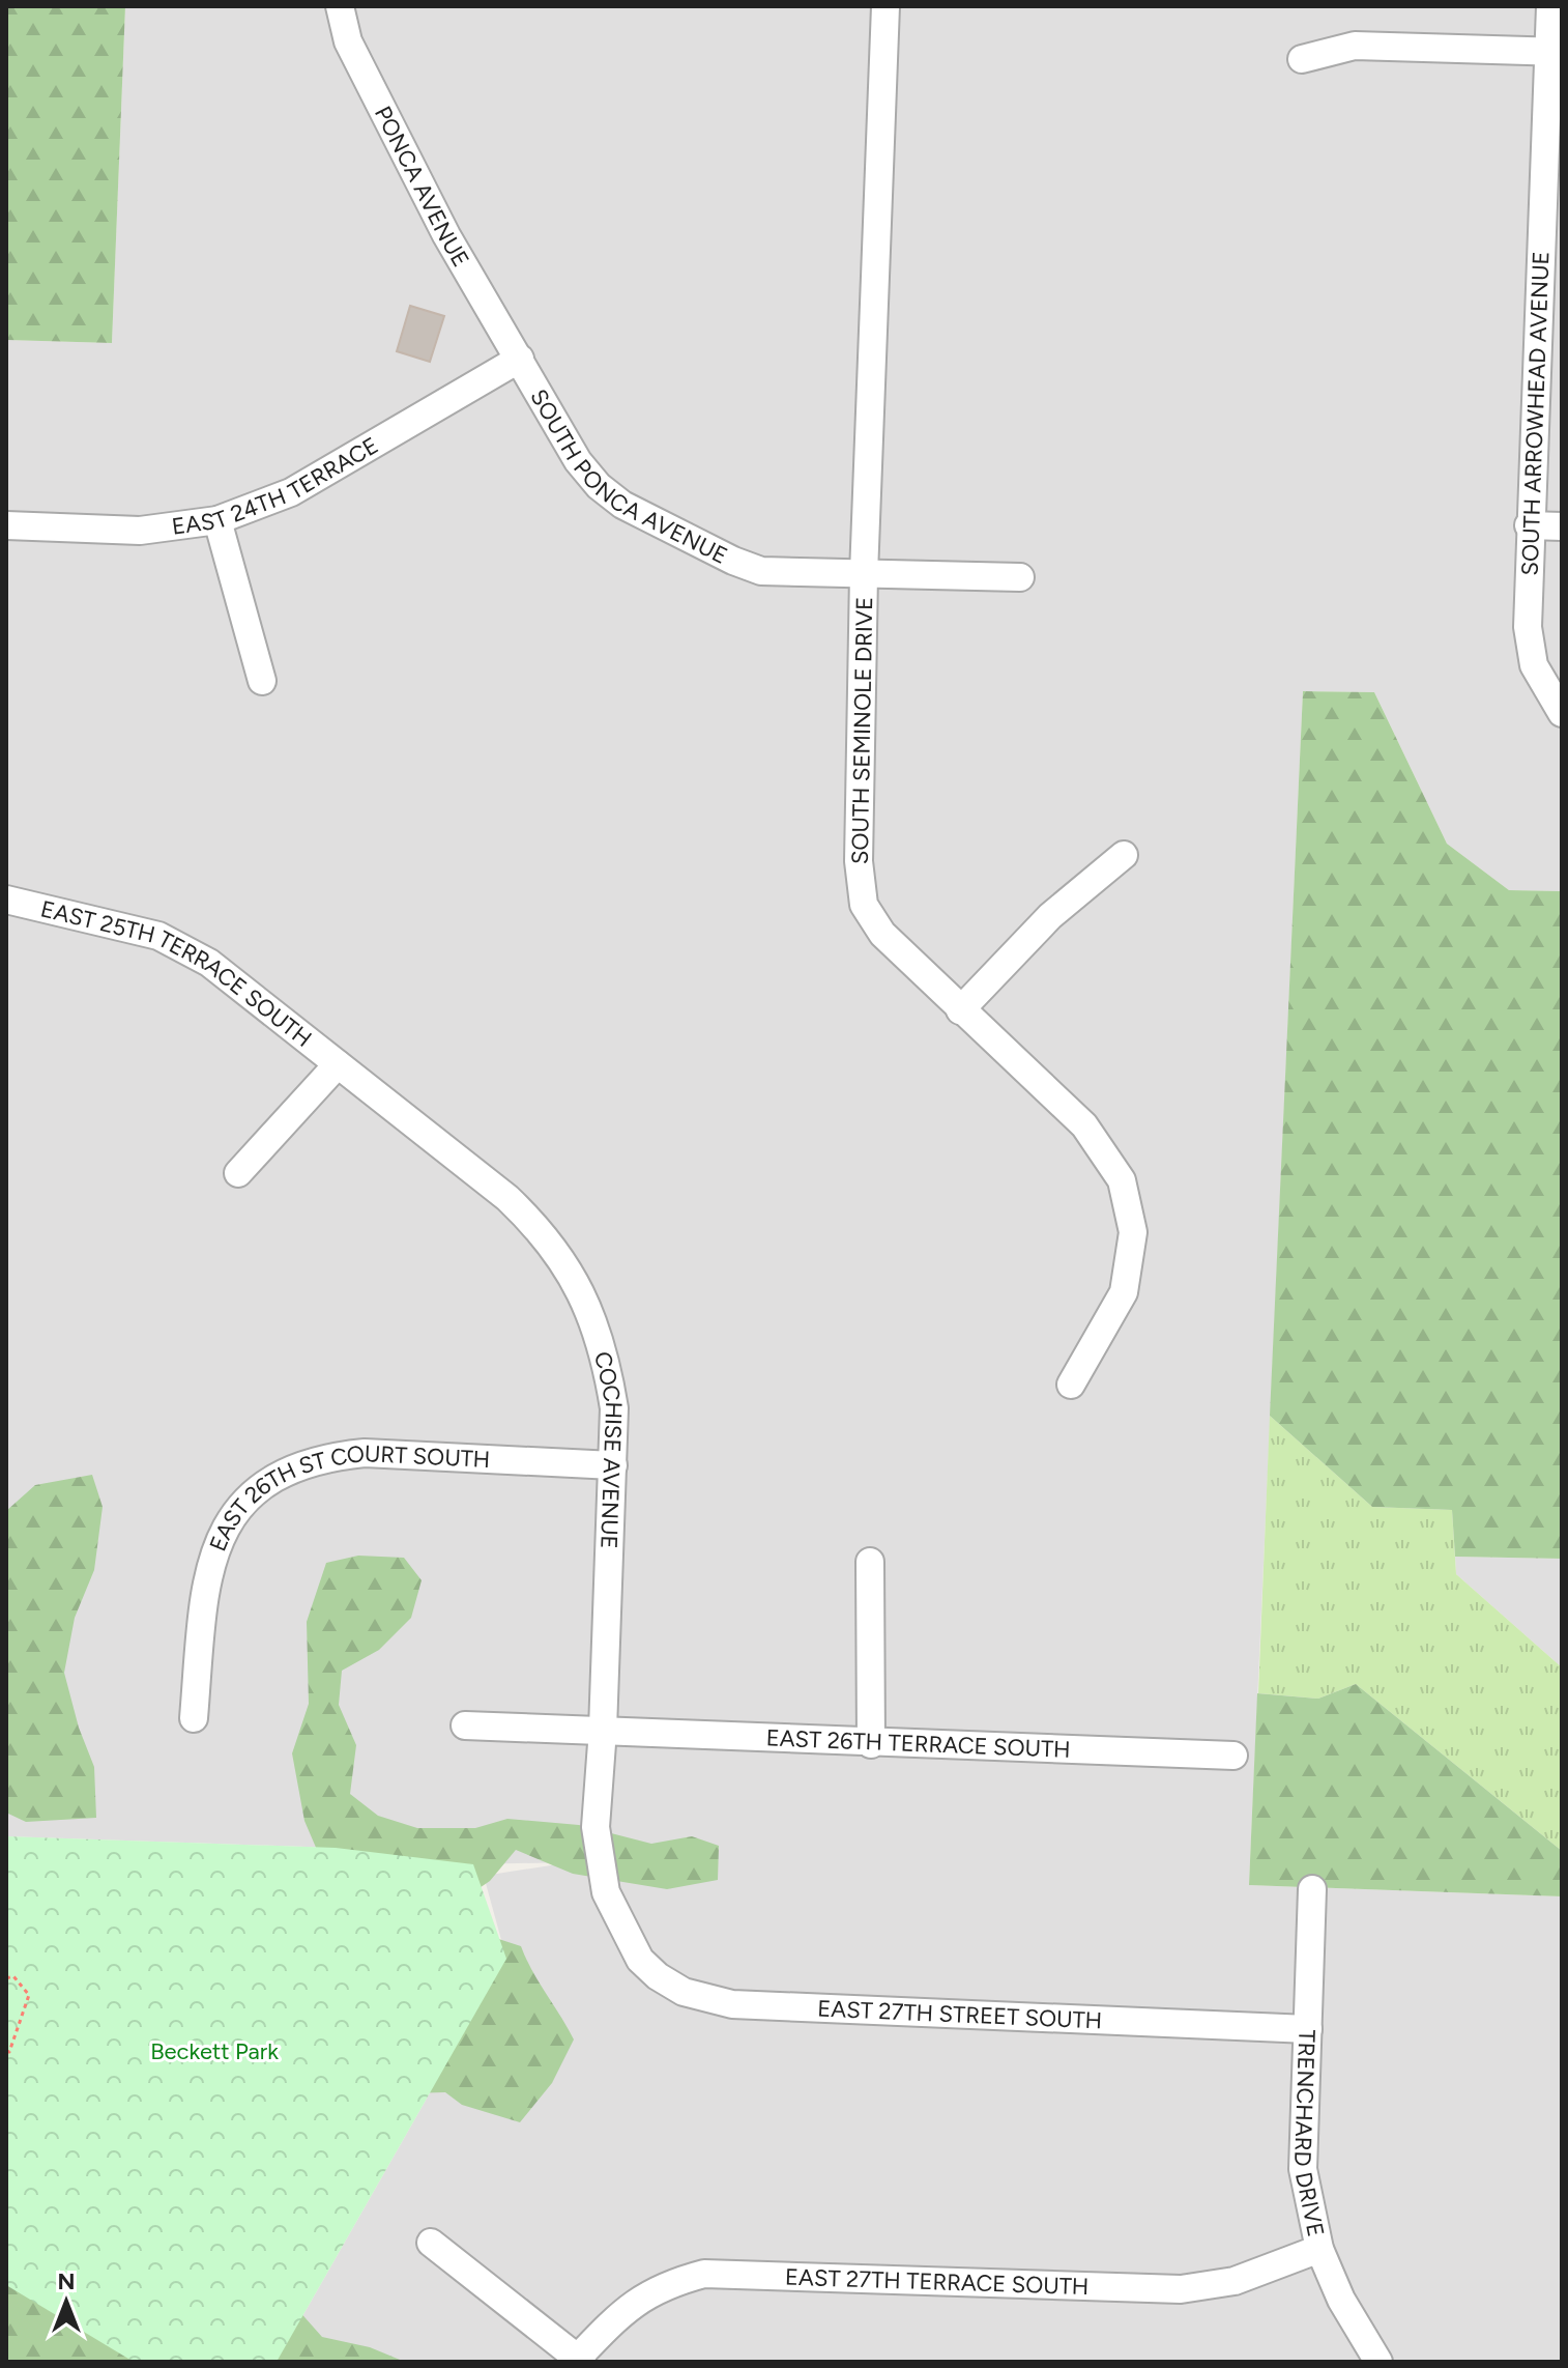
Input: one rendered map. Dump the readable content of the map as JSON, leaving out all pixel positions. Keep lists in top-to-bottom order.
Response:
{
  "streets": {
    "street": [
      "PONCA AVENUE",
      "SOUTH ARROWHEAD AVENUE",
      "SOUTH PONCA AVENUE",
      "EAST 24TH TERRACE",
      "SOUTH SEMINOLE DRIVE",
      "EAST 25TH TERRACE SOUTH",
      "COCHISE AVENUE",
      "EAST 26TH ST COURT SOUTH",
      "EAST 26TH TERRACE SOUTH",
      "EAST 27TH STREET SOUTH",
      "TRENCHARD DRIVE",
      "EAST 27TH TERRACE SOUTH"
    ]
  },
  "crossings": [
    ["PONCA AVENUE", "SOUTH PONCA AVENUE"],
    ["PONCA AVENUE", "EAST 24TH TERRACE"],
    ["SOUTH PONCA AVENUE", "EAST 24TH TERRACE"],
    ["SOUTH PONCA AVENUE", "SOUTH SEMINOLE DRIVE"],
    ["EAST 25TH TERRACE SOUTH", "COCHISE AVENUE"],
    ["COCHISE AVENUE", "EAST 26TH ST COURT SOUTH"],
    ["COCHISE AVENUE", "EAST 26TH TERRACE SOUTH"],
    ["COCHISE AVENUE", "EAST 27TH STREET SOUTH"],
    ["EAST 27TH STREET SOUTH", "TRENCHARD DRIVE"],
    ["TRENCHARD DRIVE", "EAST 27TH TERRACE SOUTH"]
  ],
  "parks": ["Beckett Park"],
  "north": "top"
}
